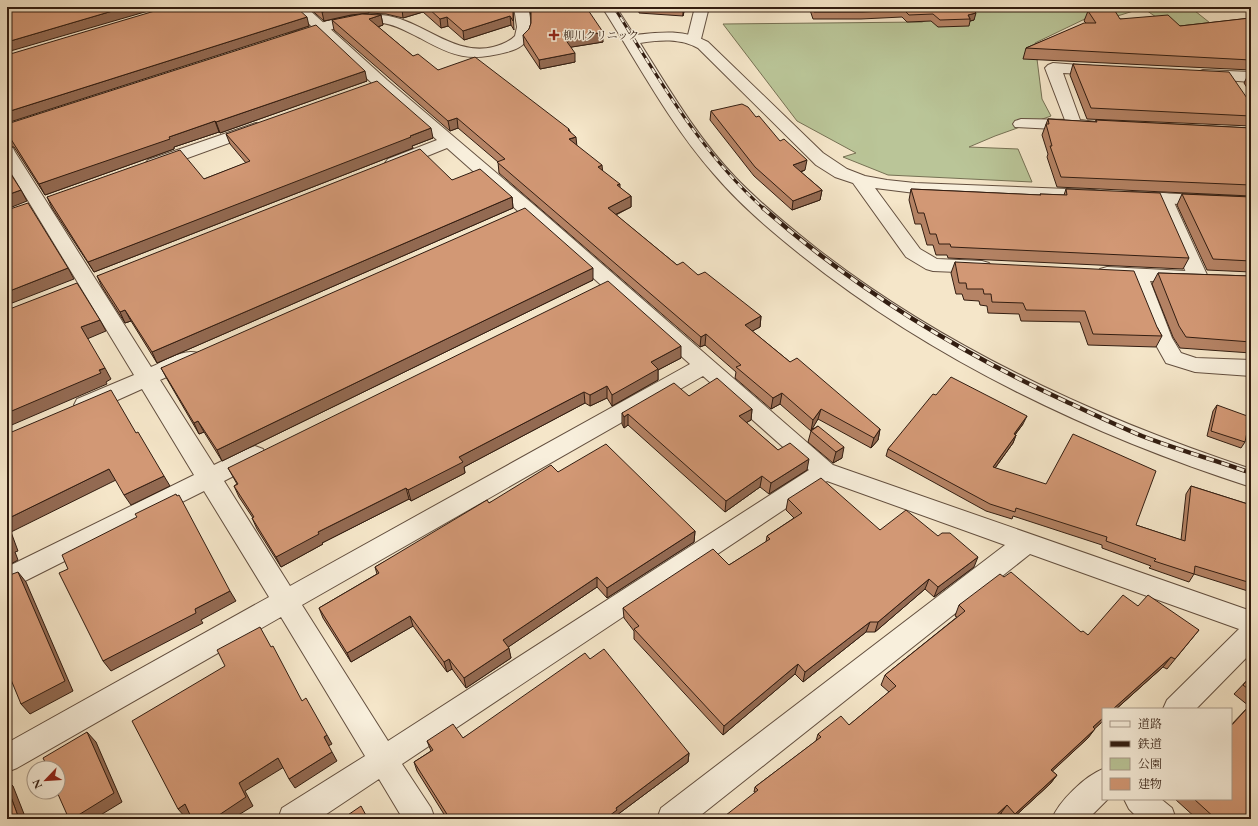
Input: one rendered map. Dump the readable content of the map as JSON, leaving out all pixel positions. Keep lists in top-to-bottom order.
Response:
{
  "places": {
    "health": ["柳川クリニック"]
  },
  "legend": [
    "道路",
    "鉄道",
    "公園",
    "建物"
  ],
  "north": "bottom left"
}
